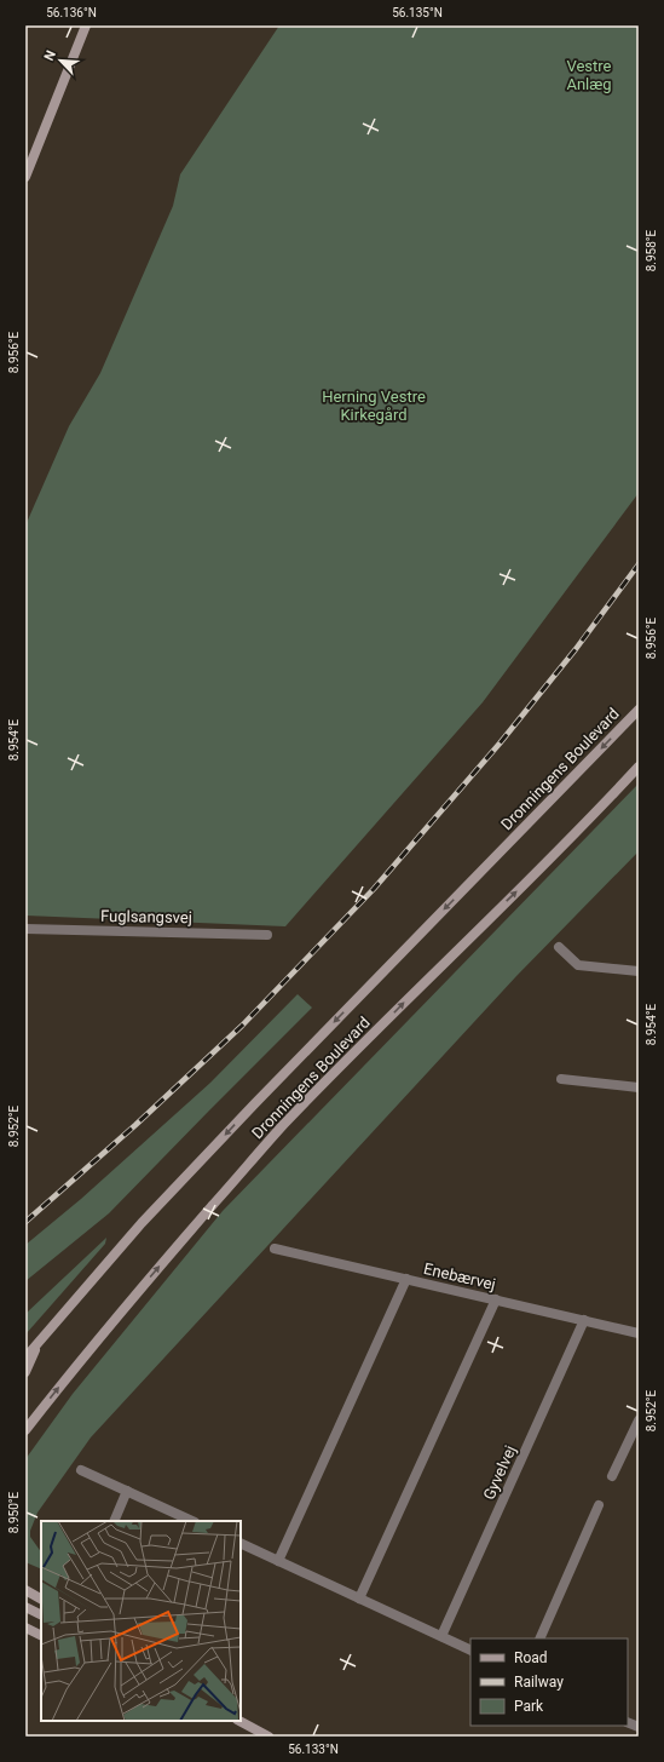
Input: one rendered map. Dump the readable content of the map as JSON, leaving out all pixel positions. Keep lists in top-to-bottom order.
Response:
{
  "streets": {
    "main road": ["Dronningens Boulevard"],
    "street": ["Fuglsangsvej", "Enebærvej", "Gyvelvej"]
  },
  "crossings": [
    ["Enebærvej", "Gyvelvej"]
  ],
  "parks": ["Vestre Anlæg", "Herning Vestre Kirkegård"],
  "legend": ["Road", "Railway", "Park"],
  "north": "top left",
  "coordinates": [
    "56.136°N",
    "56.135°N",
    "8.958°E",
    "8.956°E",
    "8.954°E",
    "8.952°E",
    "8.950°E",
    "56.133°N"
  ]
}
